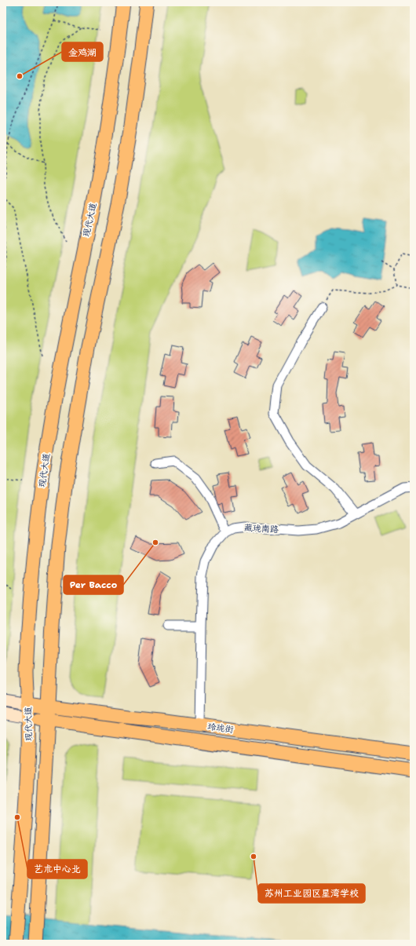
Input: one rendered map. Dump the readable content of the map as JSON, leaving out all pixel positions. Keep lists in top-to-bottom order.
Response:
{
  "streets": {
    "main road": ["现代大道", "玲珑街"],
    "street": ["藏珑南路"]
  },
  "crossings": [
    ["现代大道", "玲珑街"]
  ],
  "places": [
    "金鸡湖",
    "Per Bacco",
    "艺术中心北",
    "苏州工业园区星湾学校"
  ]
}
